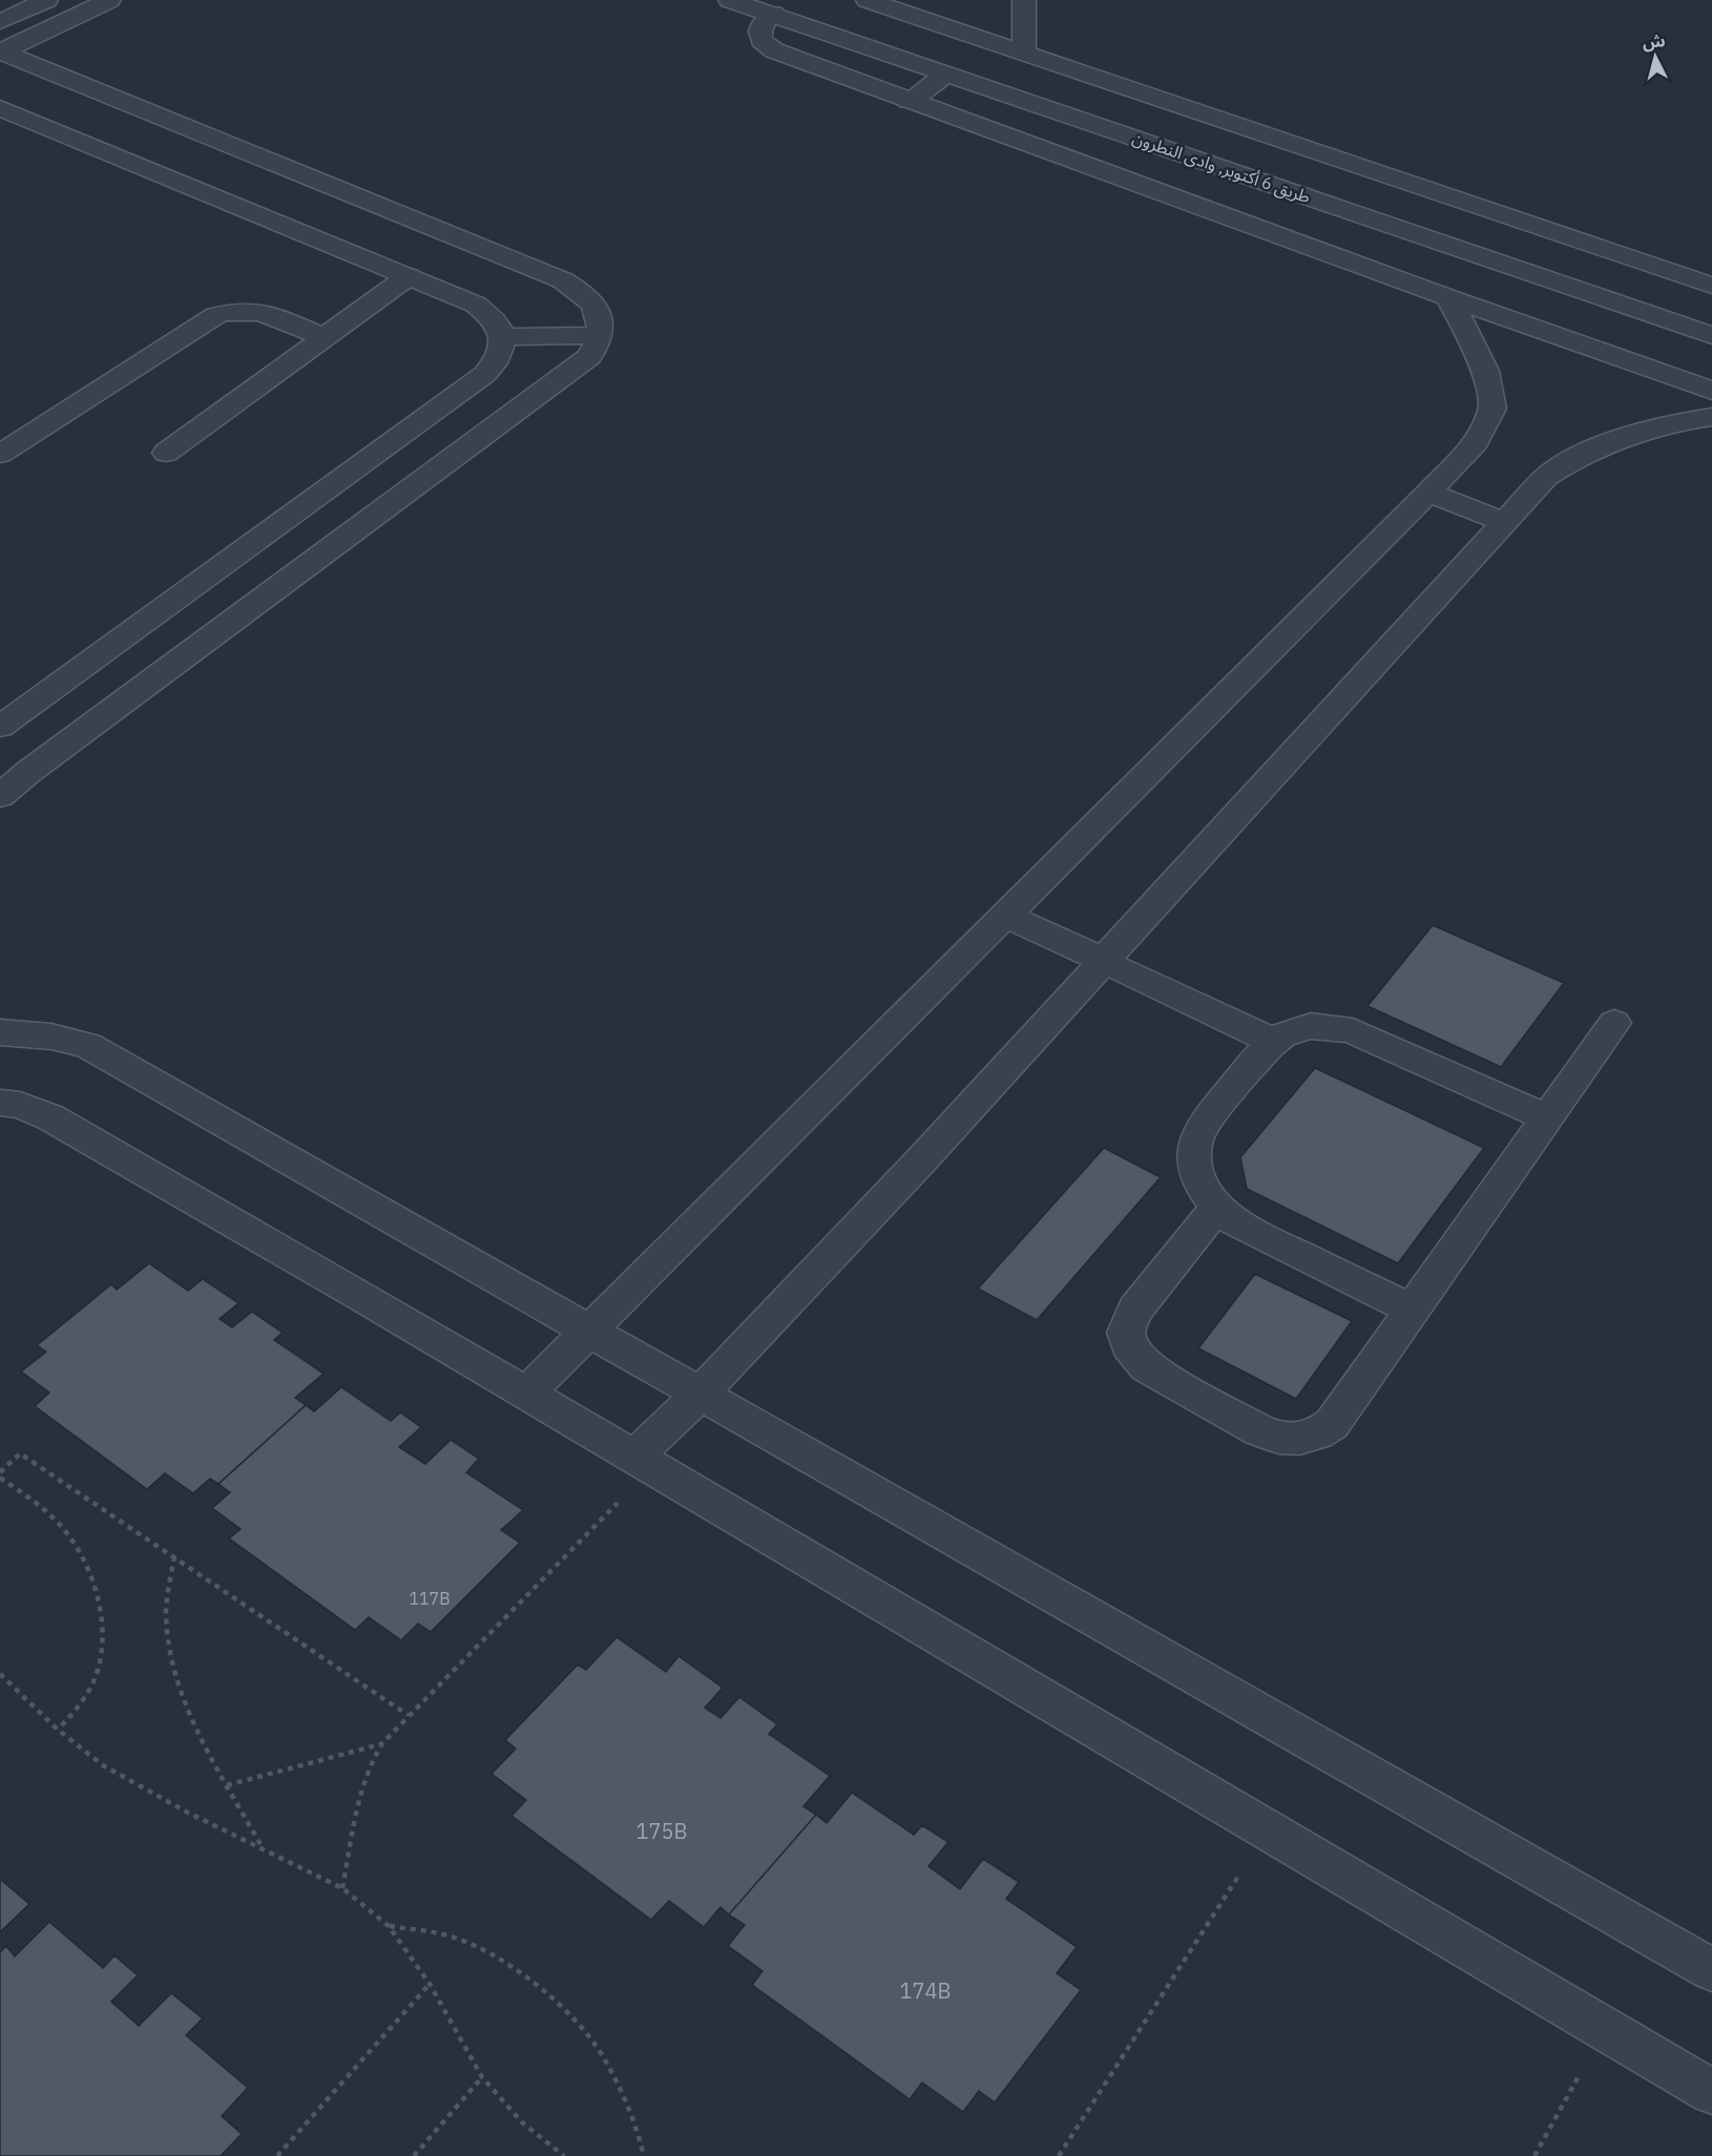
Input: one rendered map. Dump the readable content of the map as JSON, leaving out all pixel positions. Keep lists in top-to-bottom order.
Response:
{
  "streets": {
    "street": ["طريق 6 أكتوبر, وادى النطرون"]
  },
  "house_numbers": ["117B", "175B", "174B"],
  "north": "top"
}
